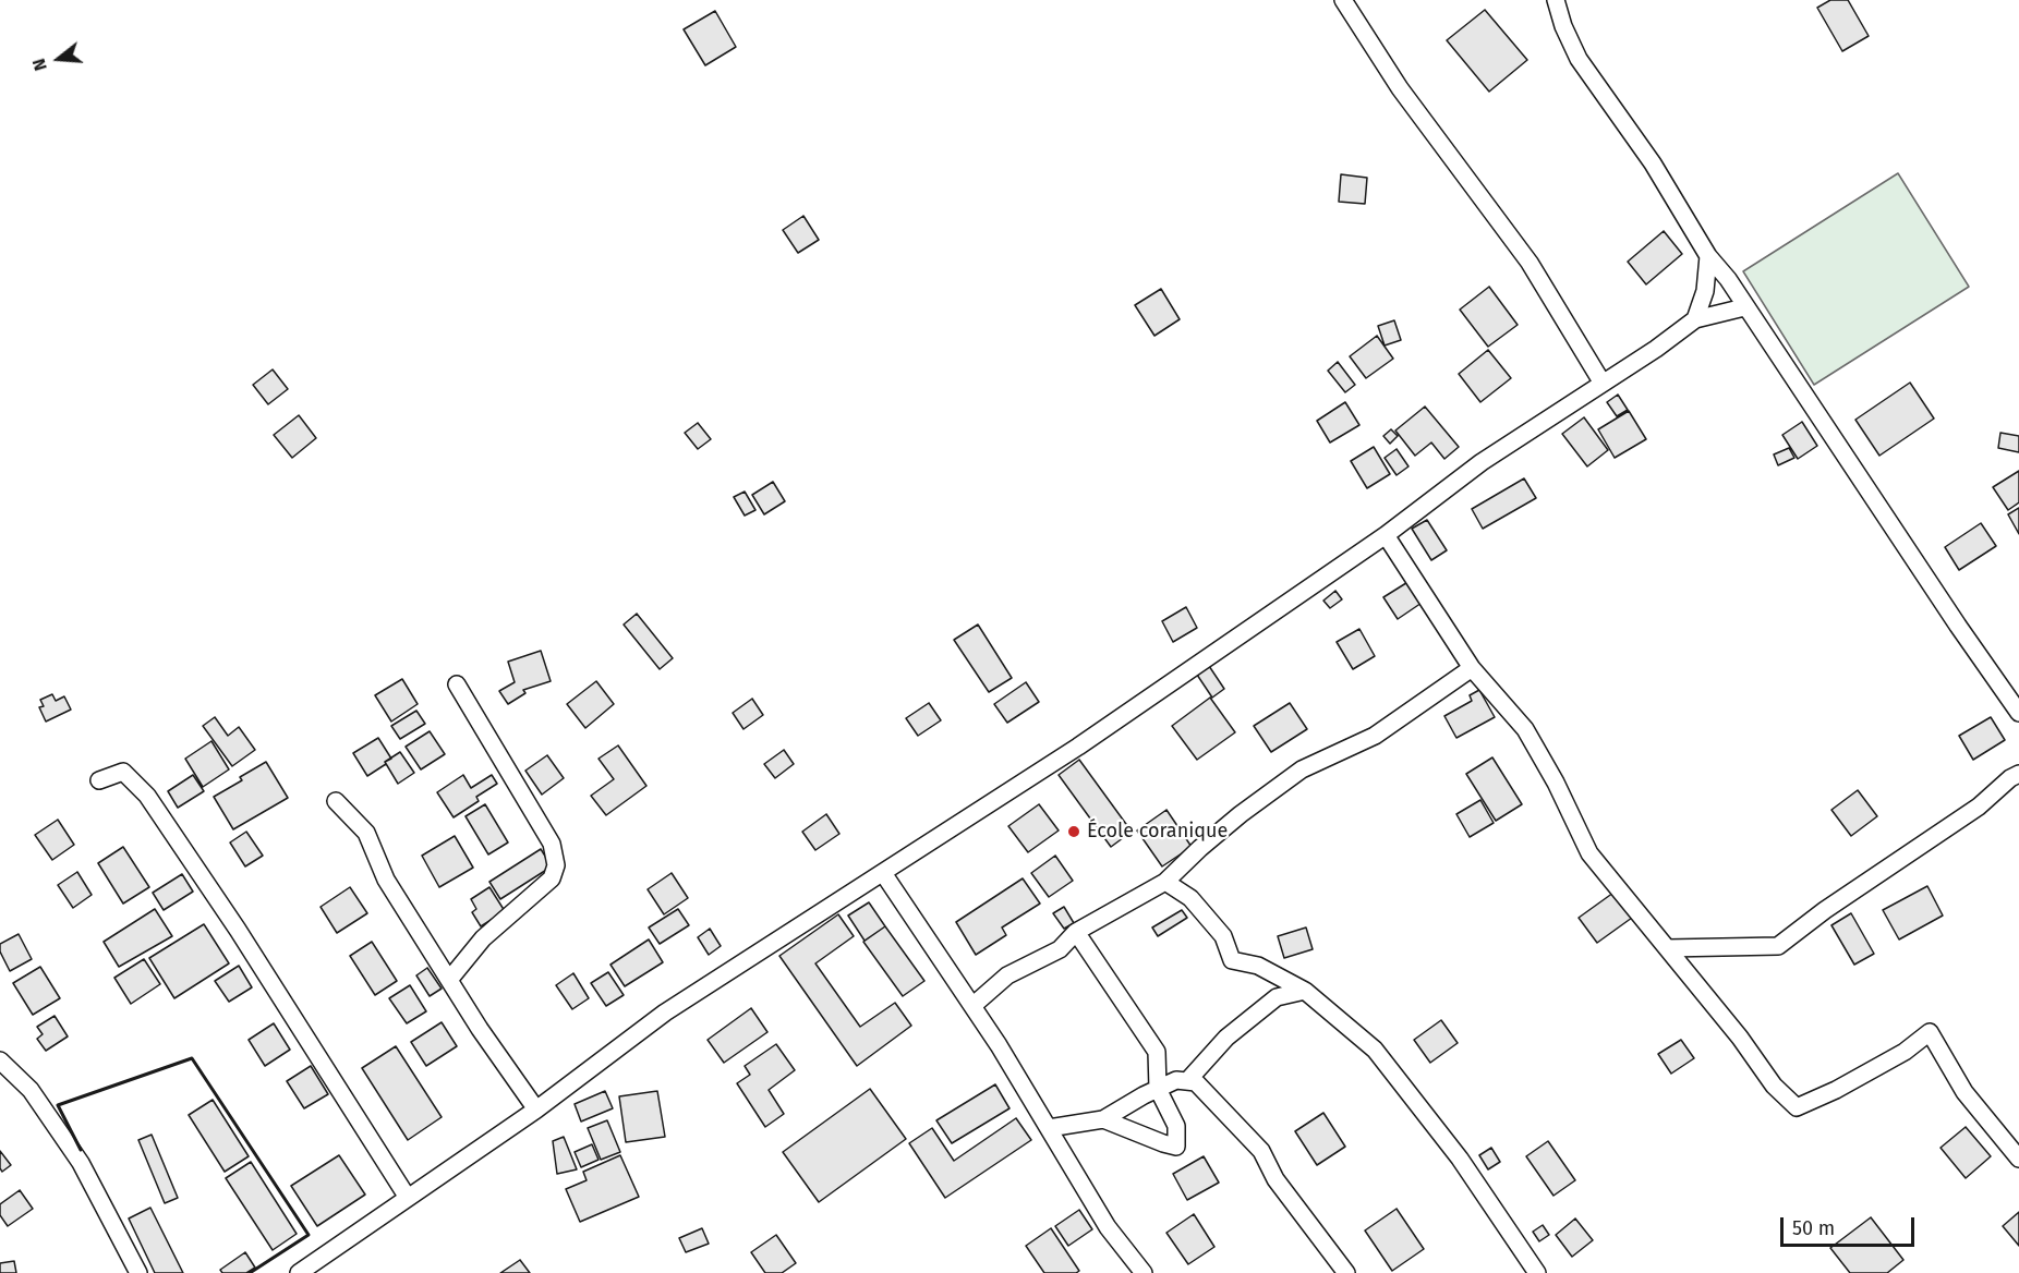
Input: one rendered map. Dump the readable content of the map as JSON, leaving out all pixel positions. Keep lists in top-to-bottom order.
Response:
{
  "places": ["École coranique"],
  "scale_bar": "50 m",
  "north": "left"
}
